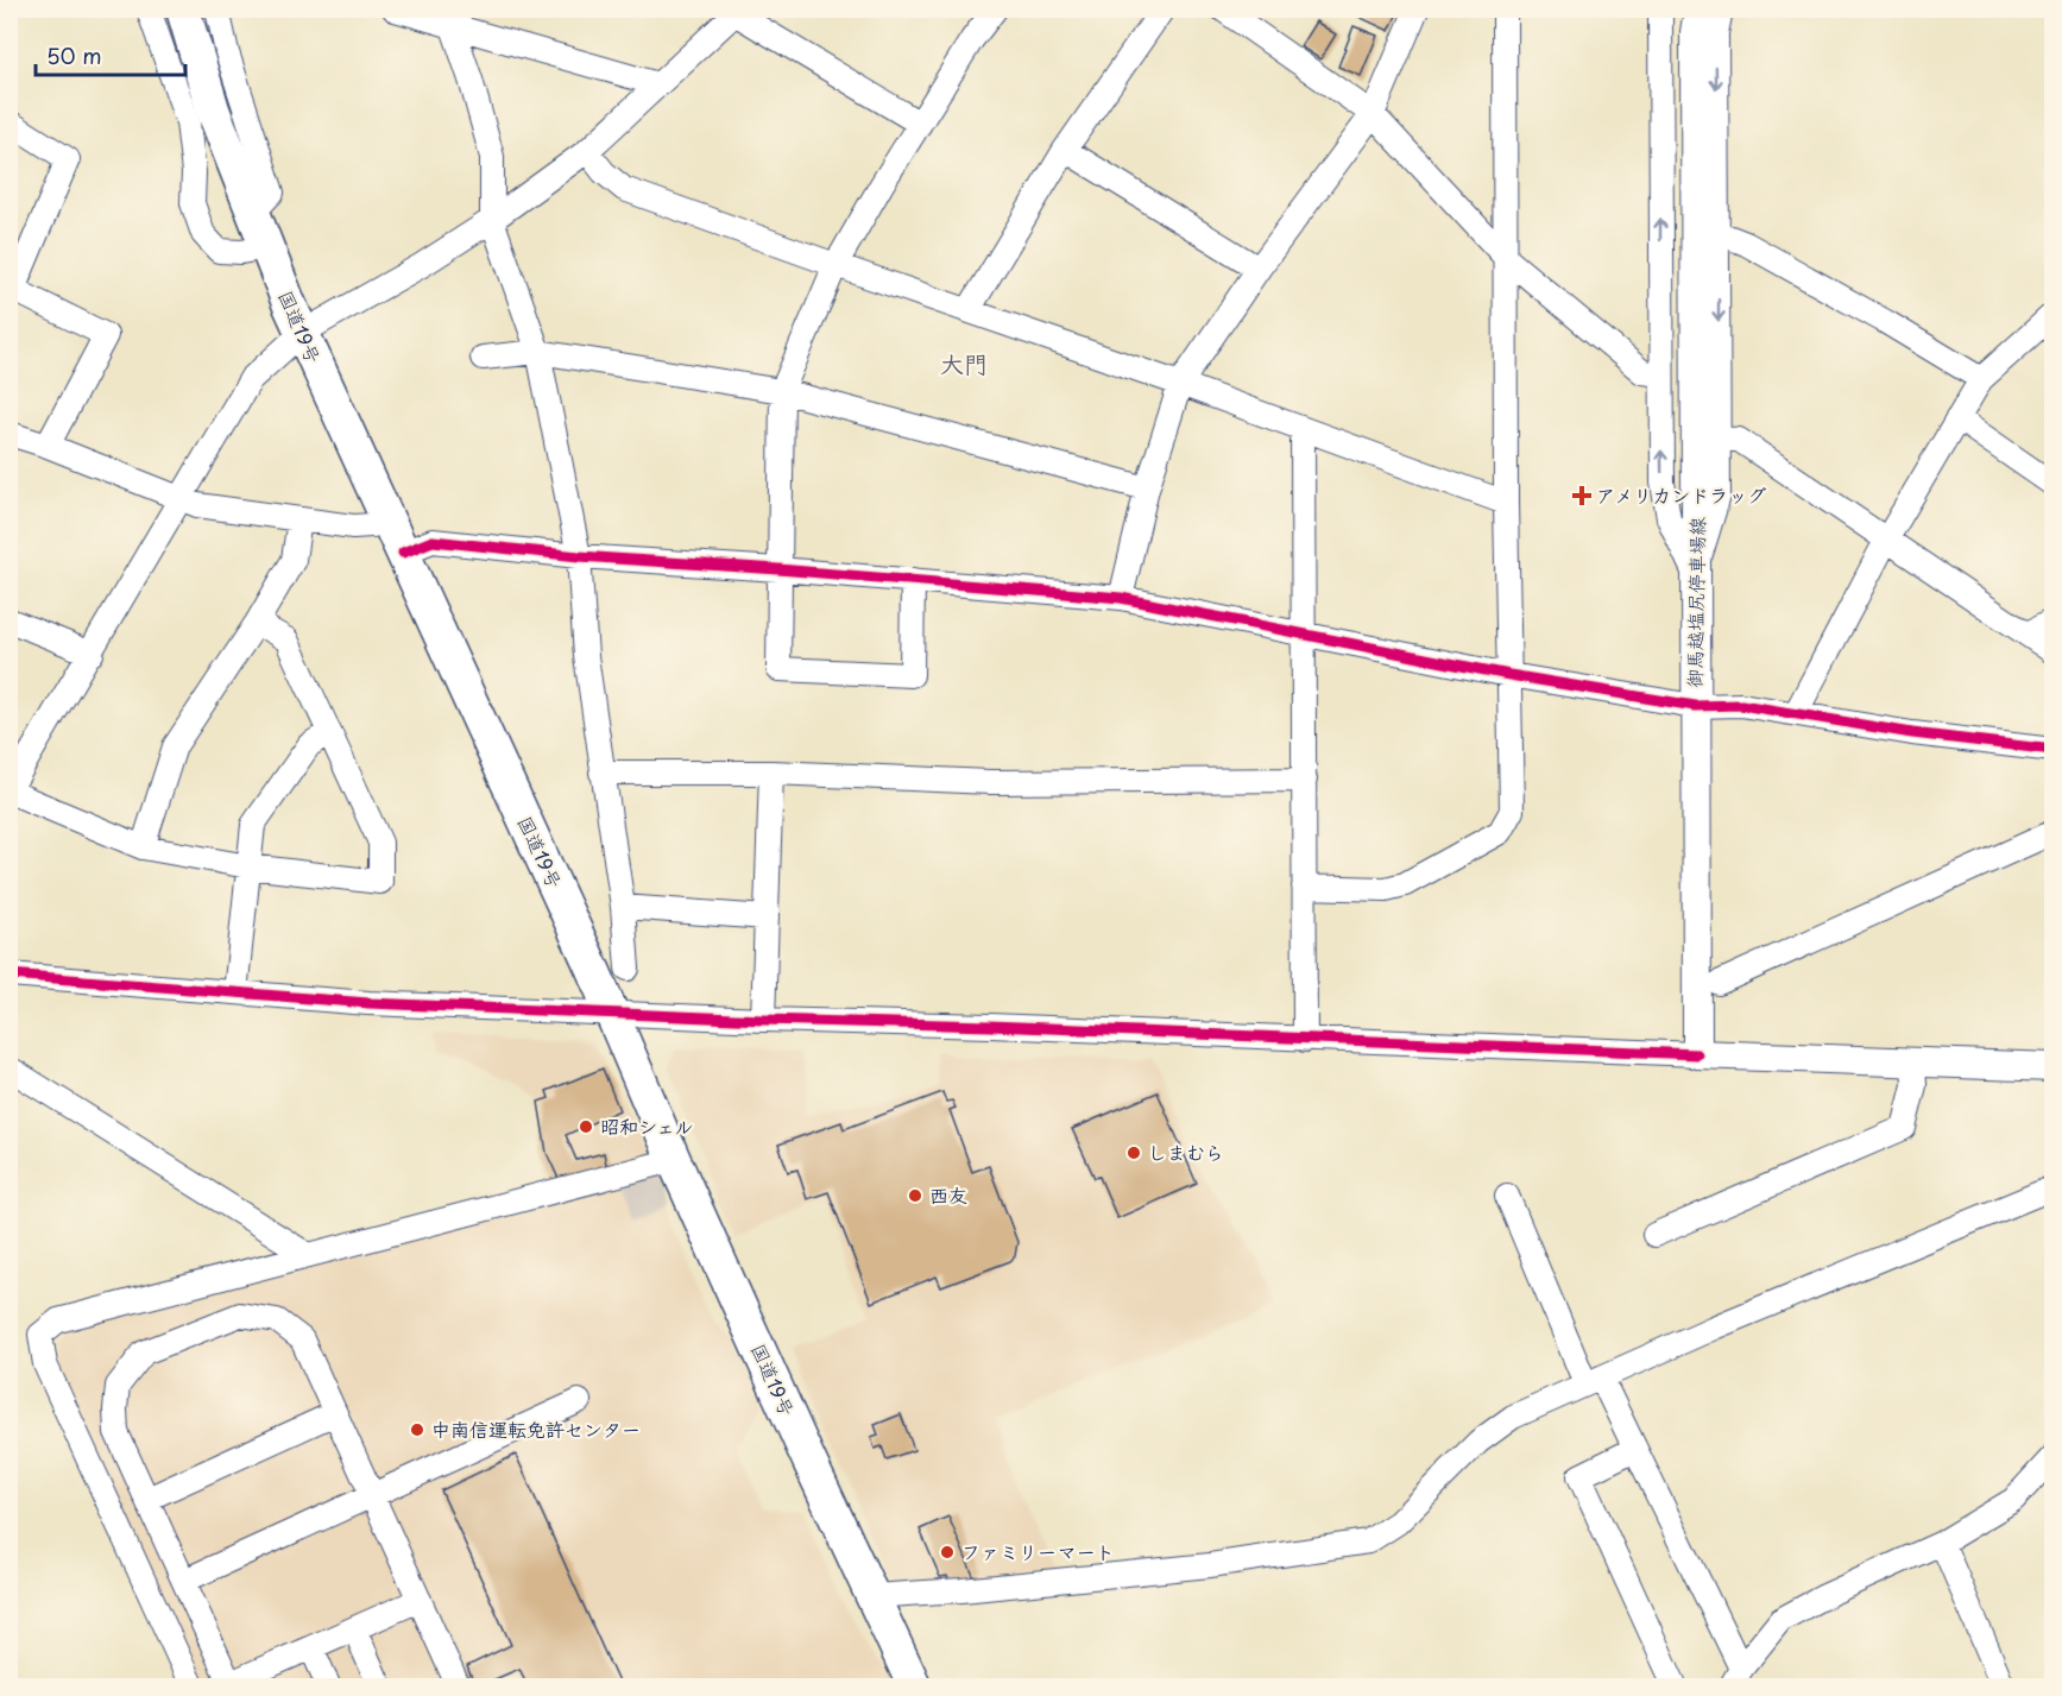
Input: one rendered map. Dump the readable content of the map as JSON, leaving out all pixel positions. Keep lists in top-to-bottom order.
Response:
{
  "streets": {
    "highway": ["国道19号"],
    "main road": ["御馬越塩尻停車場線"]
  },
  "districts": ["大門"],
  "places": {
    "health": ["アメリカンドラッグ"],
    "other": [
      "昭和シェル",
      "しまむら",
      "西友",
      "中南信運転免許センター",
      "ファミリーマート"
    ]
  },
  "scale_bar": "50 m"
}
